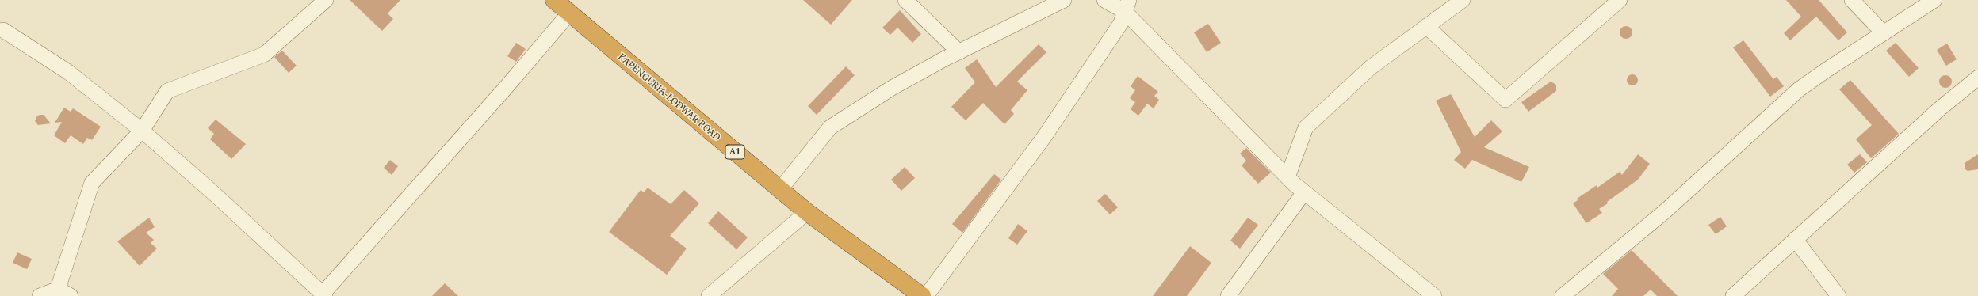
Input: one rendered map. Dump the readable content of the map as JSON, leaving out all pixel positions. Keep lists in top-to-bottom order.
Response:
{
  "streets": {
    "highway": ["KAPENGURIA-LODWAR ROAD", "A1"]
  }
}
